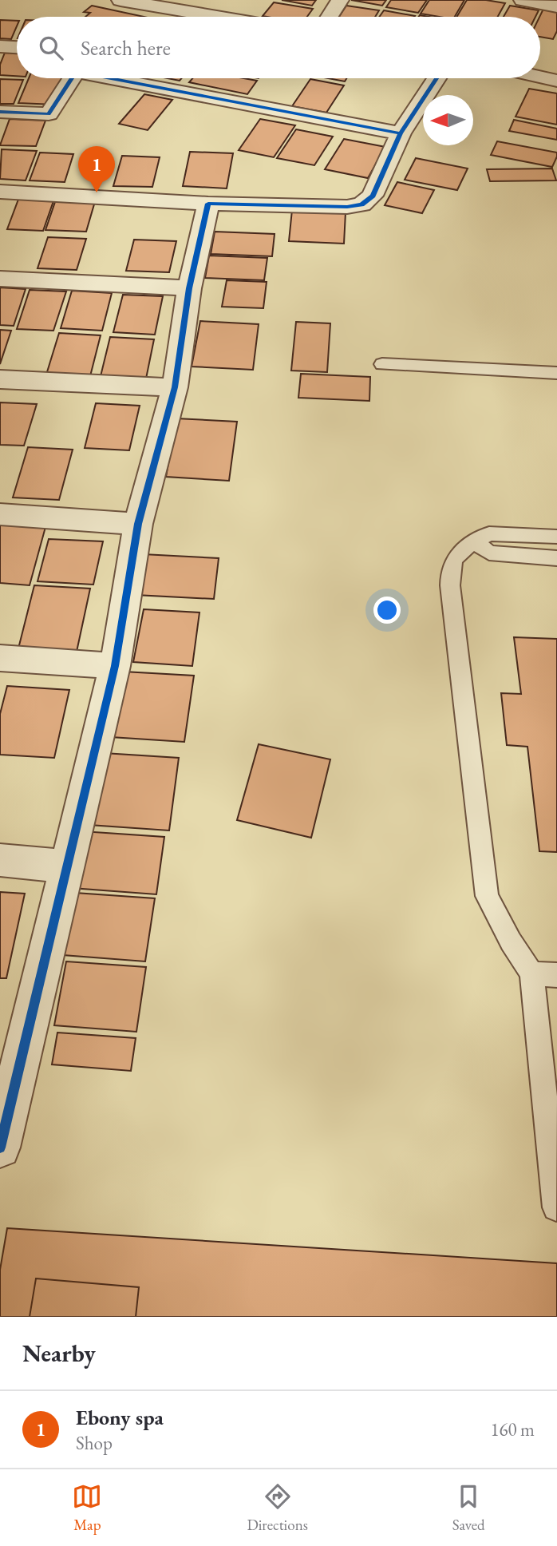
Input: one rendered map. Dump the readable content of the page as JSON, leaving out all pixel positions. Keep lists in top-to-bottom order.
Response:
{
  "north": "left",
  "page": {
    "search": "Search here",
    "pins": "1",
    "heading": "Nearby",
    "list": [
      {
        "mark": "1",
        "name": "Ebony spa",
        "note": "Shop",
        "value": "160 m"
      }
    ],
    "nav": ["Map", "Directions", "Saved"]
  }
}
